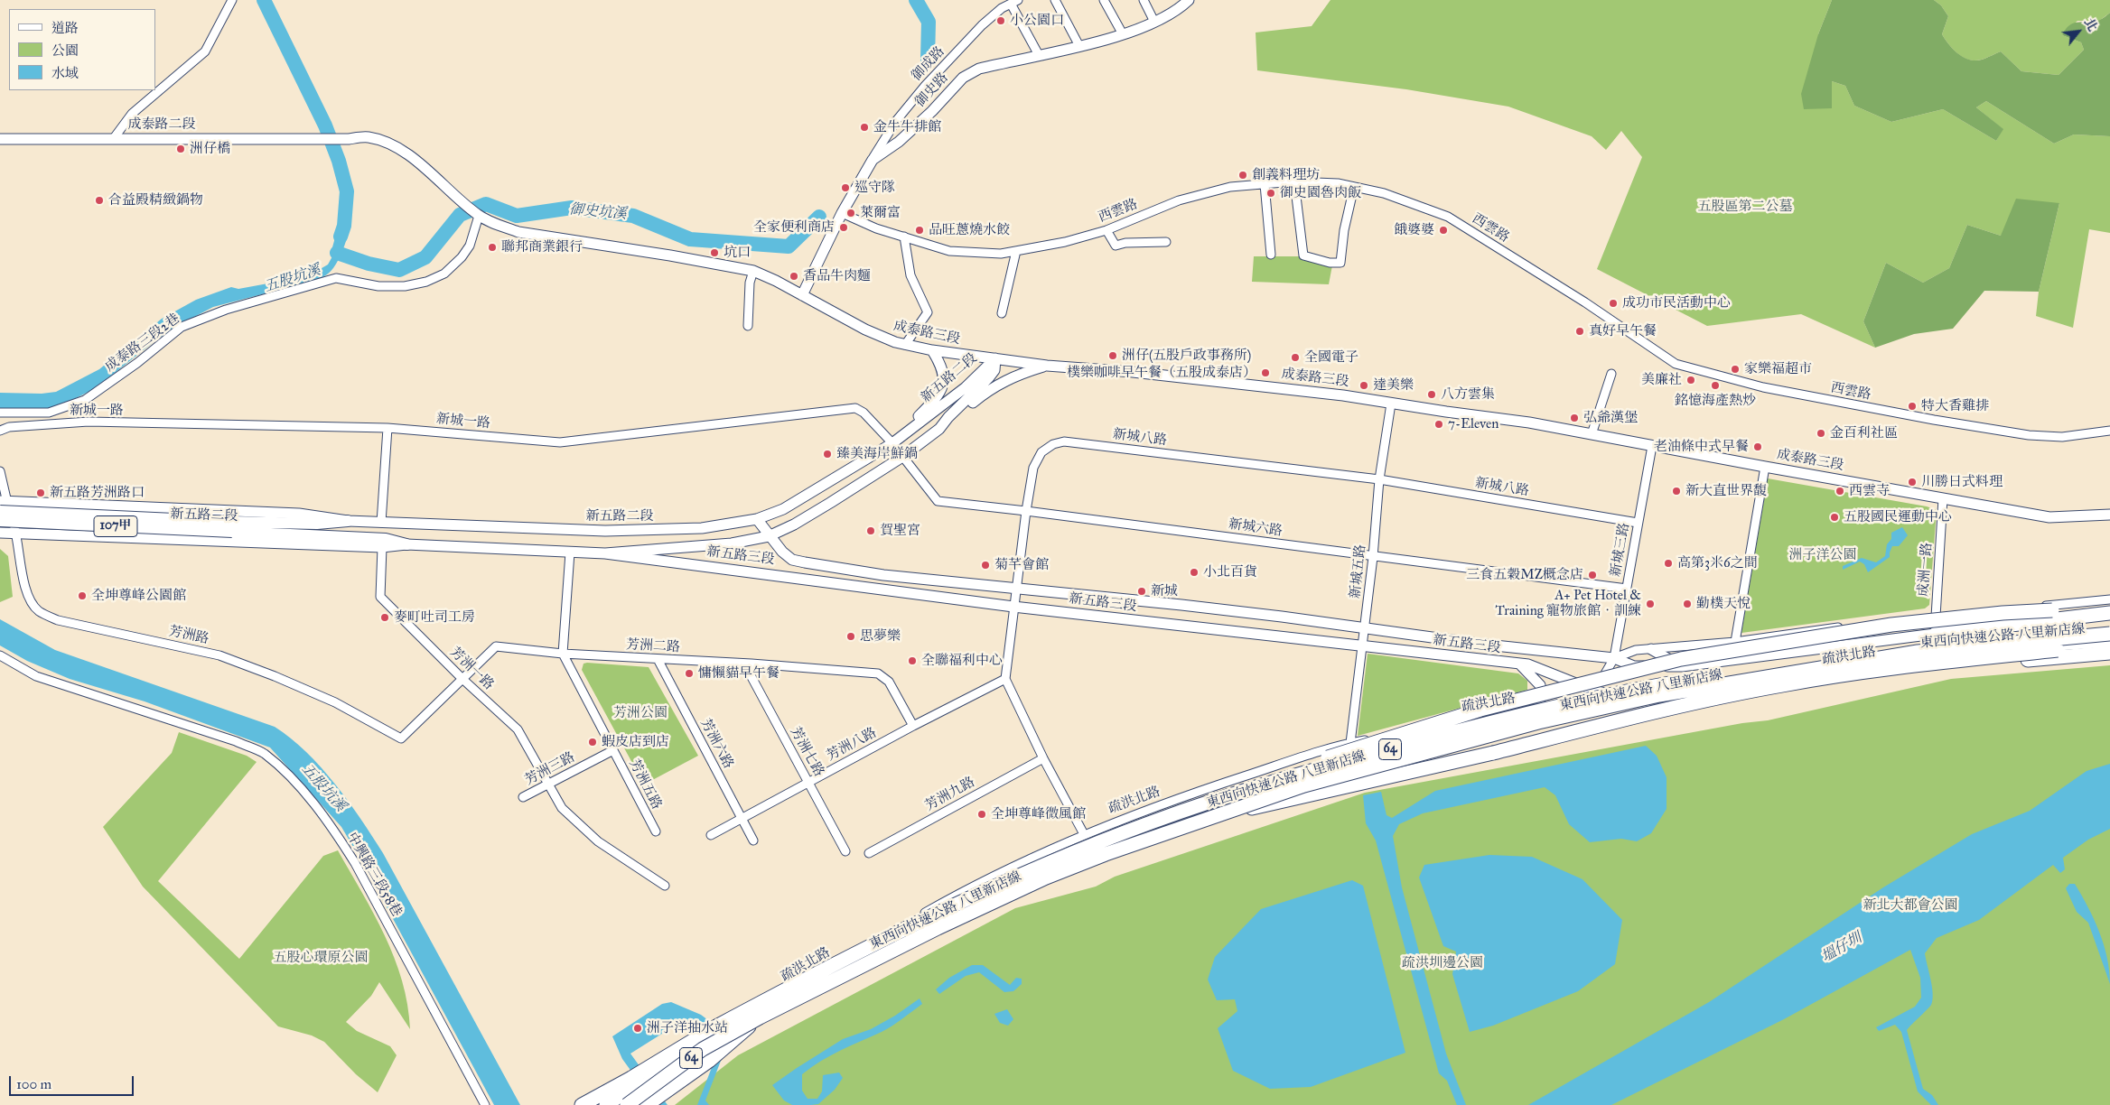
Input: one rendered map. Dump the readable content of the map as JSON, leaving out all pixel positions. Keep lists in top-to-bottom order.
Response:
{
  "streets": {
    "highway": ["東西向快速公路 八里新店線", "64"],
    "main road": [
      "御史路",
      "成泰路二段",
      "成泰路三段",
      "新五路二段",
      "107甲",
      "新五路三段",
      "疏洪北路"
    ],
    "street": [
      "御成路",
      "西雲路",
      "成泰路三段2巷",
      "新城一路",
      "新城八路",
      "新城六路",
      "新城三路",
      "成洲一路",
      "新城五路",
      "芳洲路",
      "芳洲二路",
      "芳洲一路",
      "芳洲六路",
      "芳洲八路",
      "芳洲七路",
      "芳洲三路",
      "芳洲五路",
      "芳洲九路",
      "中興路三段58巷"
    ]
  },
  "crossings": [
    ["御成路", "御史路"],
    ["御史路", "西雲路"],
    ["御史路", "成泰路三段"],
    ["成泰路二段", "成泰路三段"],
    ["成泰路三段", "成泰路三段2巷"],
    ["成泰路三段", "新五路二段"],
    ["成泰路三段", "新城三路"],
    ["成泰路三段", "成洲一路"],
    ["成泰路三段", "新城五路"],
    ["新五路二段", "新城一路"],
    ["新五路二段", "新城六路"],
    ["新五路二段", "新五路三段"],
    ["新五路二段", "芳洲路"],
    ["新五路二段", "芳洲一路"],
    ["新城一路", "新城六路"],
    ["新城八路", "新城六路"],
    ["新城八路", "新城三路"],
    ["新城八路", "新五路三段"],
    ["新城八路", "新城五路"],
    ["新城八路", "芳洲八路"],
    ["新城六路", "新城三路"],
    ["新城六路", "新城五路"],
    ["新城三路", "新五路三段"],
    ["新城三路", "疏洪北路"],
    ["新五路三段", "新城五路"],
    ["新五路三段", "疏洪北路"],
    ["新城五路", "疏洪北路"],
    ["芳洲路", "芳洲二路"],
    ["東西向快速公路 八里新店線", "疏洪北路"],
    ["芳洲二路", "芳洲一路"],
    ["芳洲二路", "芳洲六路"],
    ["芳洲二路", "芳洲八路"],
    ["芳洲二路", "芳洲七路"],
    ["芳洲二路", "芳洲五路"],
    ["芳洲一路", "芳洲三路"],
    ["芳洲六路", "芳洲八路"],
    ["芳洲八路", "芳洲七路"],
    ["芳洲三路", "芳洲五路"]
  ],
  "water": ["御史坑溪", "五股坑溪", "塭仔圳"],
  "parks": [
    "五股區第二公墓",
    "洲子洋公園",
    "芳洲公園",
    "新北大都會公園",
    "五股心環原公園",
    "疏洪圳邊公園"
  ],
  "places": [
    "小公園口",
    "金牛牛排館",
    "洲仔橋",
    "創義料理坊",
    "巡守隊",
    "御史園魯肉飯",
    "合益殿精緻鍋物",
    "萊爾富",
    "全家便利商店",
    "品旺蔥燒水餃",
    "餓婆婆",
    "聯邦商業銀行",
    "坑口",
    "香品牛肉麵",
    "成功市民活動中心",
    "真好早午餐",
    "洲仔(五股戶政事務所)",
    "全國電子",
    "家樂福超市",
    "樸樂咖啡早午餐（五股成泰店）",
    "美廉社",
    "達美樂",
    "銘憶海產熱炒",
    "八方雲集",
    "特大香雞排",
    "弘爺漢堡",
    "7-Eleven",
    "金百利社區",
    "老油條中式早餐",
    "臻美海岸鮮鍋",
    "川勝日式料理",
    "新大直世界馥",
    "西雲寺",
    "新五路芳洲路口",
    "五股國民運動中心",
    "賀聖宮",
    "高第3米6之間",
    "菊芊會館",
    "小北百貨",
    "三食五穀MZ概念店",
    "新城",
    "全坤尊峰公園館",
    "A+ Pet Hotel & Training 寵物旅館．訓練",
    "勤樸天悅",
    "麥町吐司工房",
    "思夢樂",
    "全聯福利中心",
    "慵懶貓早午餐",
    "蝦皮店到店",
    "全坤尊峰微風館",
    "洲子洋抽水站"
  ],
  "legend": ["道路", "公園", "水域"],
  "scale_bar": "100 m",
  "north": "top right"
}
